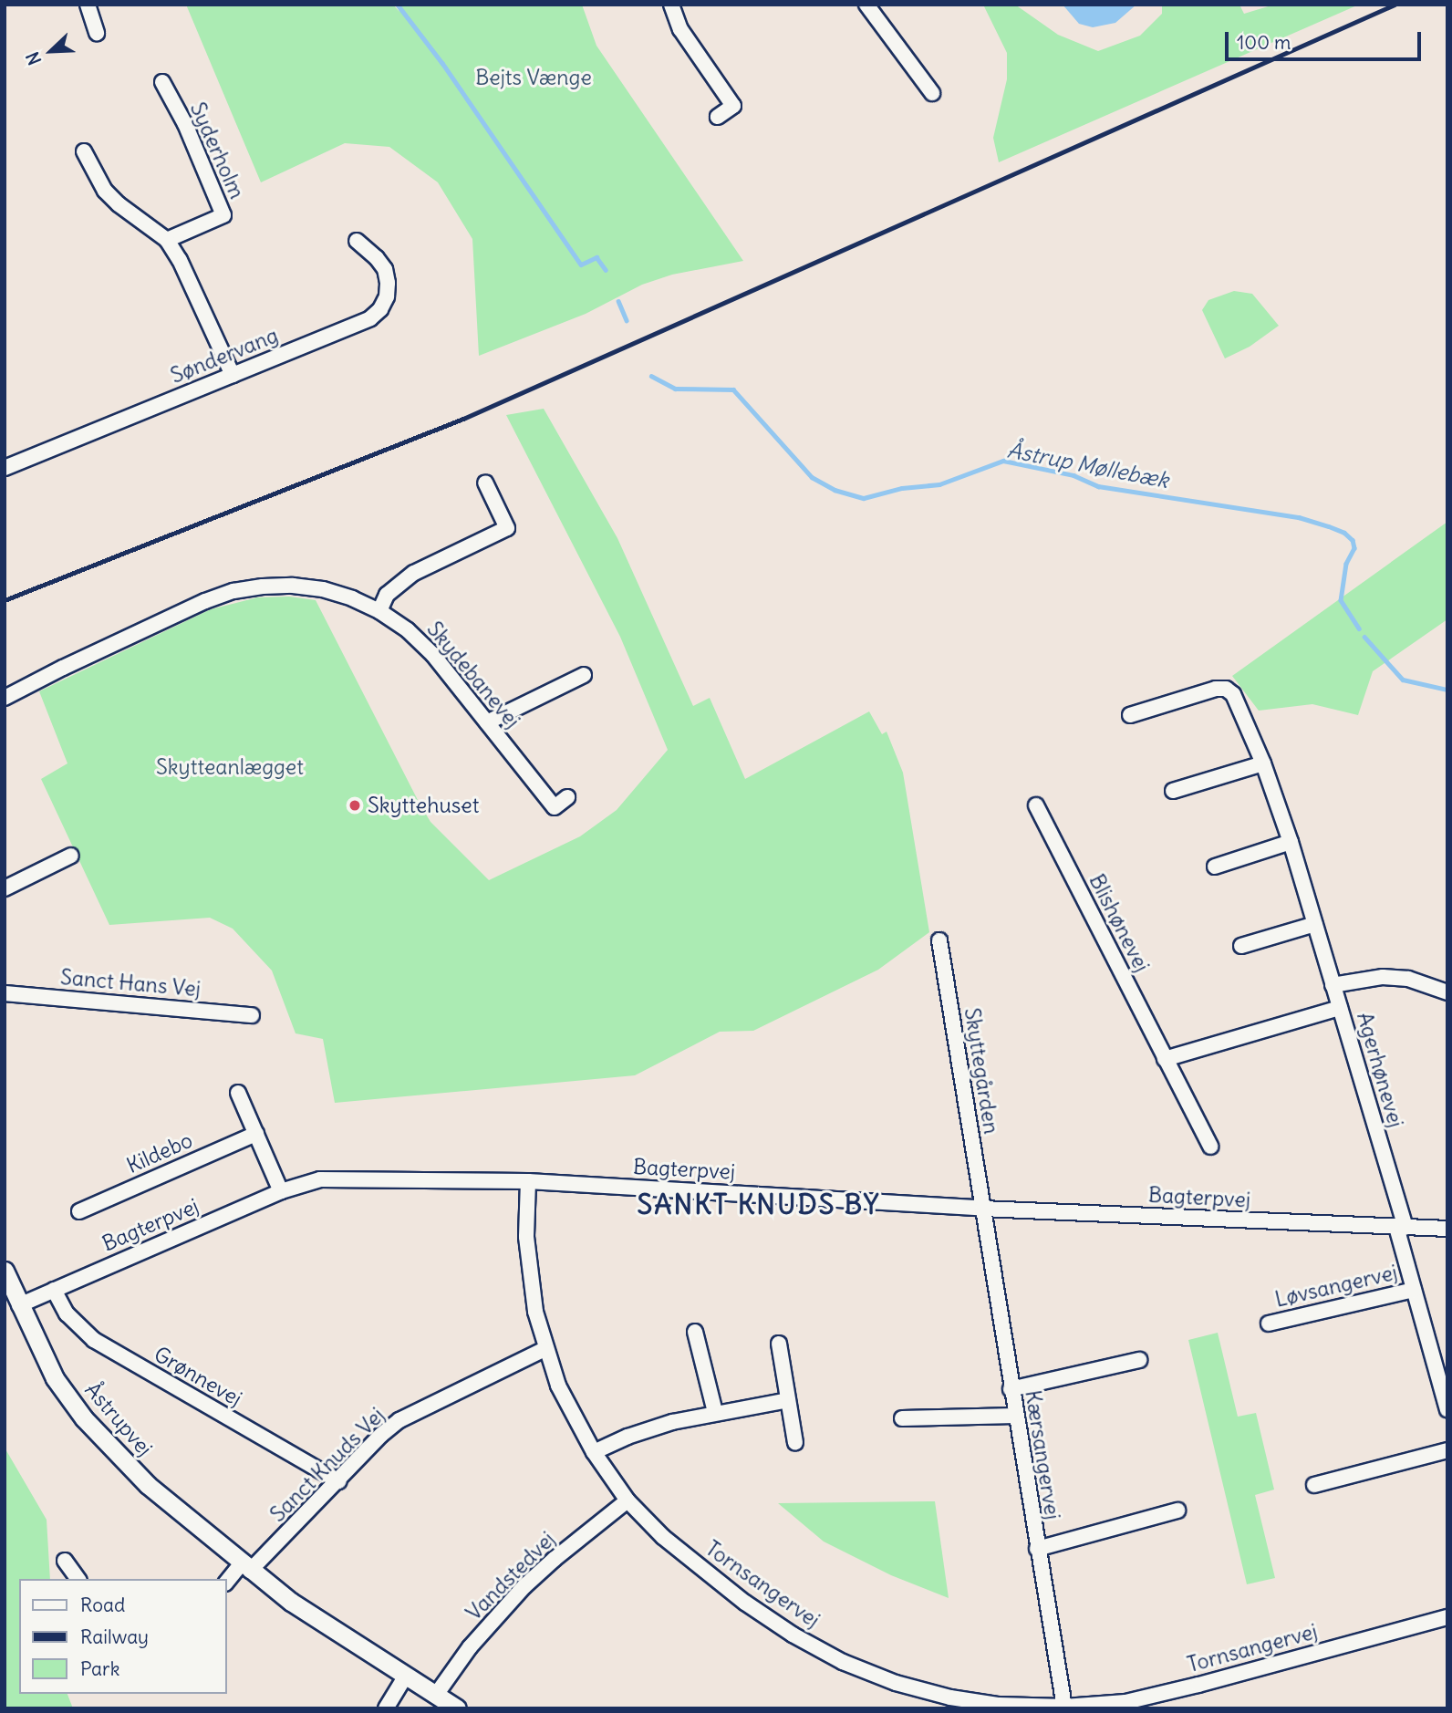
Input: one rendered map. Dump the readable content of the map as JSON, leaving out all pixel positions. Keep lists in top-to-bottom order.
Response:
{
  "streets": {
    "street": [
      "Syderholm",
      "Søndervang",
      "Skydebanevej",
      "Blishønevej",
      "Sanct Hans Vej",
      "Agerhønevej",
      "Skyttegården",
      "Kildebo",
      "Bagterpvej",
      "Løvsangervej",
      "Grønnevej",
      "Åstrupvej",
      "Kærsangervej",
      "Sanct Knuds Vej",
      "Vandstedvej",
      "Tornsangervej"
    ]
  },
  "crossings": [
    ["Agerhønevej", "Bagterpvej"],
    ["Agerhønevej", "Løvsangervej"],
    ["Skyttegården", "Bagterpvej"],
    ["Skyttegården", "Kærsangervej"],
    ["Bagterpvej", "Grønnevej"],
    ["Bagterpvej", "Åstrupvej"],
    ["Bagterpvej", "Kærsangervej"],
    ["Bagterpvej", "Tornsangervej"],
    ["Grønnevej", "Sanct Knuds Vej"],
    ["Åstrupvej", "Sanct Knuds Vej"],
    ["Åstrupvej", "Vandstedvej"],
    ["Kærsangervej", "Tornsangervej"],
    ["Sanct Knuds Vej", "Tornsangervej"],
    ["Vandstedvej", "Tornsangervej"]
  ],
  "districts": ["SANKT KNUDS BY"],
  "water": ["Åstrup Møllebæk"],
  "parks": ["Bejts Vænge", "Skytteanlægget"],
  "places": ["Skyttehuset"],
  "legend": ["Road", "Railway", "Park"],
  "scale_bar": "100 m",
  "north": "bottom left"
}
